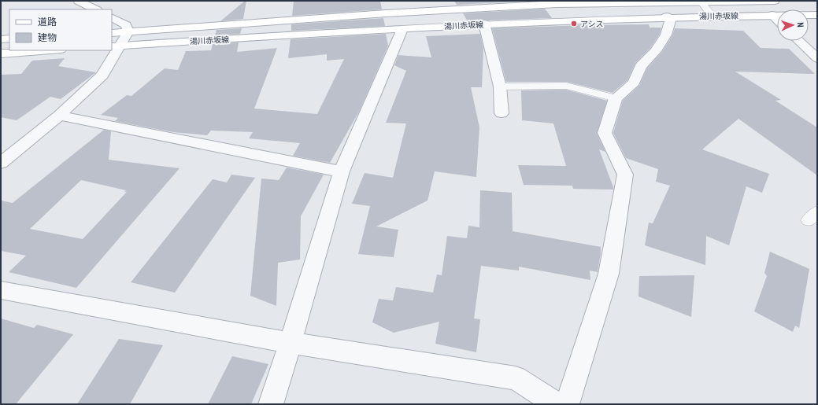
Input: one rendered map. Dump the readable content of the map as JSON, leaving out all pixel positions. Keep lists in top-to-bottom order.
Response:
{
  "streets": {
    "main road": ["湯川赤坂線"]
  },
  "places": ["アシス"],
  "legend": ["道路", "建物"],
  "north": "right"
}
